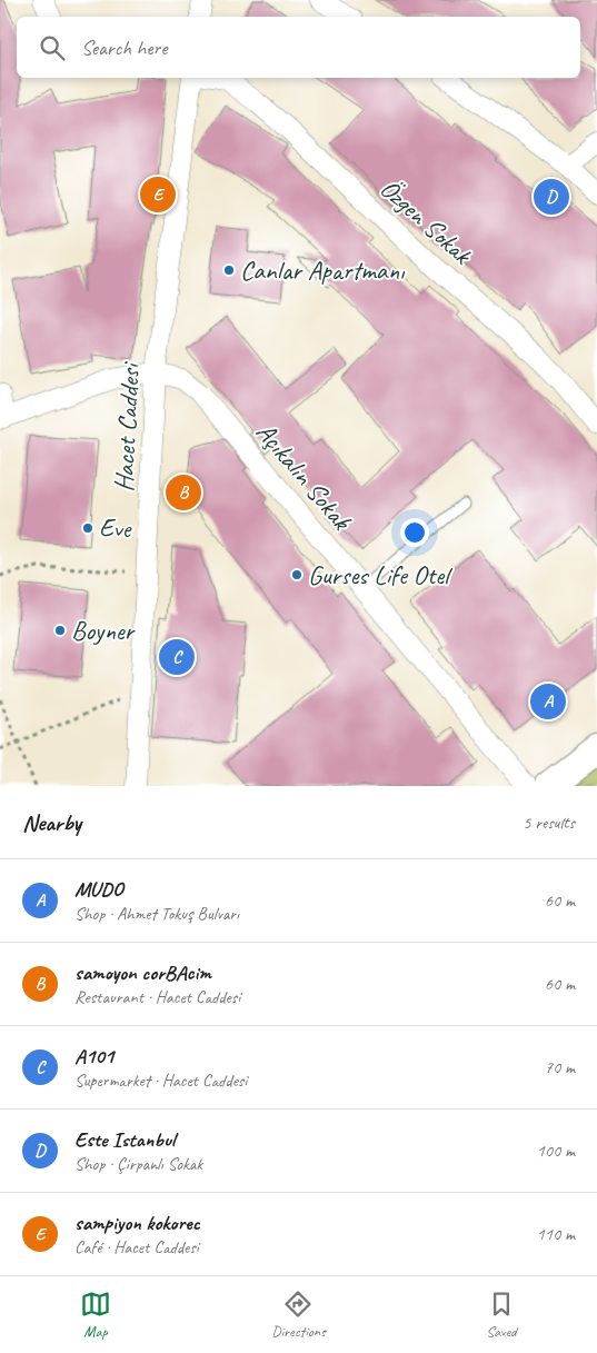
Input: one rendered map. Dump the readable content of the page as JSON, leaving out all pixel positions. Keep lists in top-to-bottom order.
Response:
{
  "streets": {
    "street": ["Özgen Sokak", "Hacet Caddesi", "Açıkalın Sokak"]
  },
  "crossings": [
    ["Hacet Caddesi", "Açıkalın Sokak"]
  ],
  "places": [
    "Canlar Apartmanı",
    "Eve",
    "Gurses Life Otel",
    "Boyner"
  ],
  "page": {
    "search": "Search here",
    "pins": [
      "E",
      "D",
      "B",
      "C",
      "A"
    ],
    "heading": ["Nearby", "5 results"],
    "list": [
      {
        "mark": "A",
        "name": "MUDO",
        "note": "Shop · Ahmet Tokuş Bulvarı",
        "value": "60 m"
      },
      {
        "mark": "B",
        "name": "samoyon corBAcim",
        "note": "Restaurant · Hacet Caddesi",
        "value": "60 m"
      },
      {
        "mark": "C",
        "name": "A101",
        "note": "Supermarket · Hacet Caddesi",
        "value": "70 m"
      },
      {
        "mark": "D",
        "name": "Este Istanbul",
        "note": "Shop · Çirpanlı Sokak",
        "value": "100 m"
      },
      {
        "mark": "E",
        "name": "sampiyon kokorec",
        "note": "Café · Hacet Caddesi",
        "value": "110 m"
      }
    ],
    "nav": ["Map", "Directions", "Saved"]
  }
}
